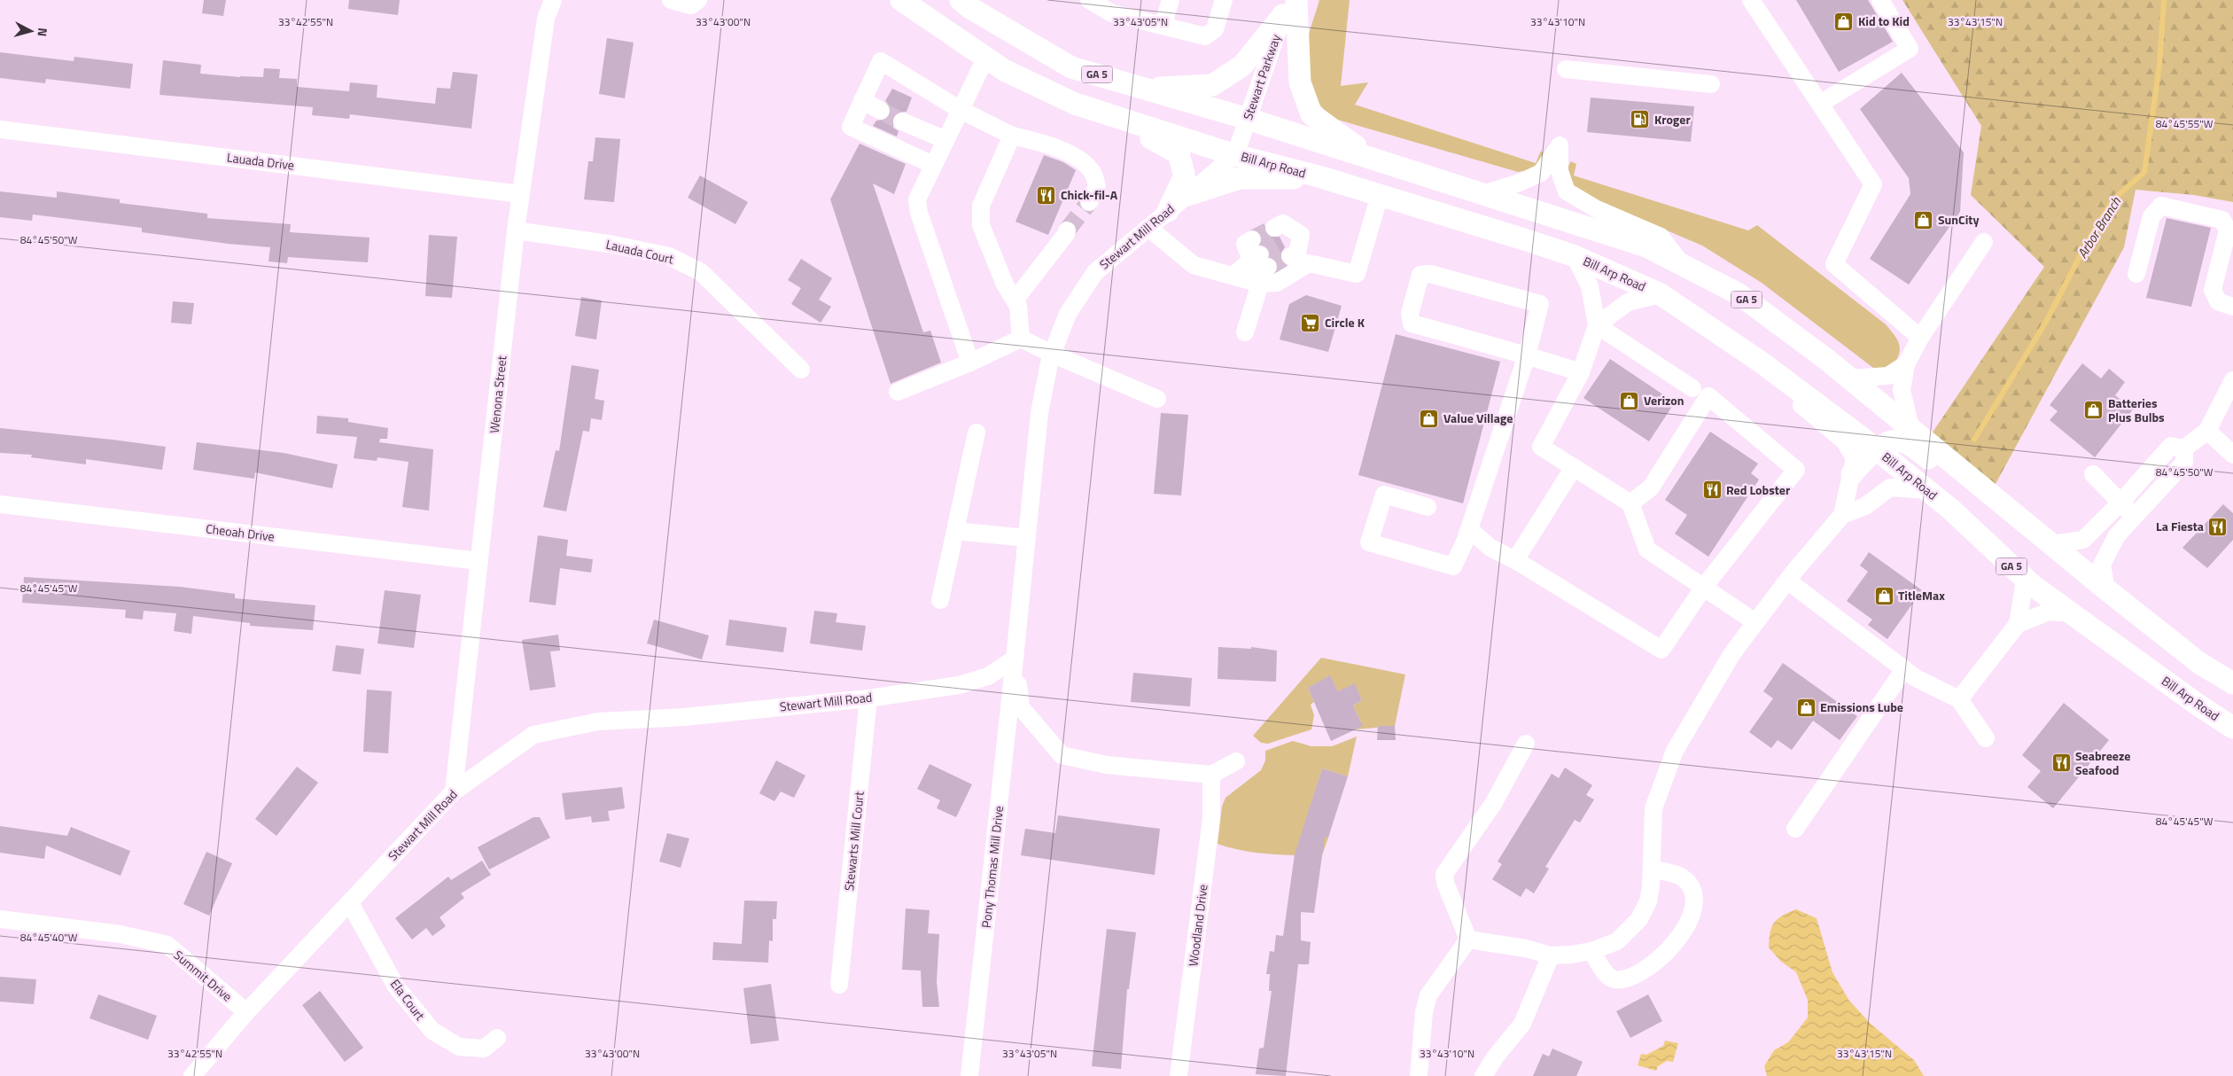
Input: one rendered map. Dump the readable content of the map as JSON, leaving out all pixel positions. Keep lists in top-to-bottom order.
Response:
{
  "streets": {
    "main road": ["GA 5", "Bill Arp Road"],
    "street": [
      "Stewart Parkway",
      "Lauada Drive",
      "Stewart Mill Road",
      "Lauada Court",
      "Wenona Street",
      "Cheoah Drive",
      "Stewarts Mill Court",
      "Pony Thomas Mill Drive",
      "Woodland Drive",
      "Summit Drive",
      "Ela Court"
    ]
  },
  "crossings": [
    ["GA 5", "Stewart Parkway"],
    ["Stewart Parkway", "Bill Arp Road"],
    ["Stewart Parkway", "Stewart Mill Road"],
    ["Lauada Drive", "Wenona Street"],
    ["Bill Arp Road", "Stewart Mill Road"],
    ["Stewart Mill Road", "Wenona Street"],
    ["Stewart Mill Road", "Stewarts Mill Court"],
    ["Stewart Mill Road", "Pony Thomas Mill Drive"],
    ["Stewart Mill Road", "Summit Drive"],
    ["Stewart Mill Road", "Ela Court"],
    ["Lauada Court", "Wenona Street"],
    ["Wenona Street", "Cheoah Drive"]
  ],
  "water": ["Arbor Branch"],
  "places": {
    "shop": [
      "Kid to Kid",
      "SunCity",
      "Verizon",
      "Batteries Plus Bulbs",
      "Value Village",
      "TitleMax",
      "Emissions Lube"
    ],
    "fuel station": ["Kroger"],
    "restaurant": [
      "Chick-fil-A",
      "Red Lobster",
      "La Fiesta",
      "Seabreeze Seafood"
    ],
    "supermarket": ["Circle K"]
  },
  "north": "right",
  "coordinates": [
    "33°42'55\"N",
    "33°43'00\"N",
    "33°43'05\"N",
    "33°43'10\"N",
    "33°43'15\"N",
    "84°45'55\"W",
    "84°45'50\"W",
    "84°45'45\"W",
    "84°45'40\"W"
  ]
}
